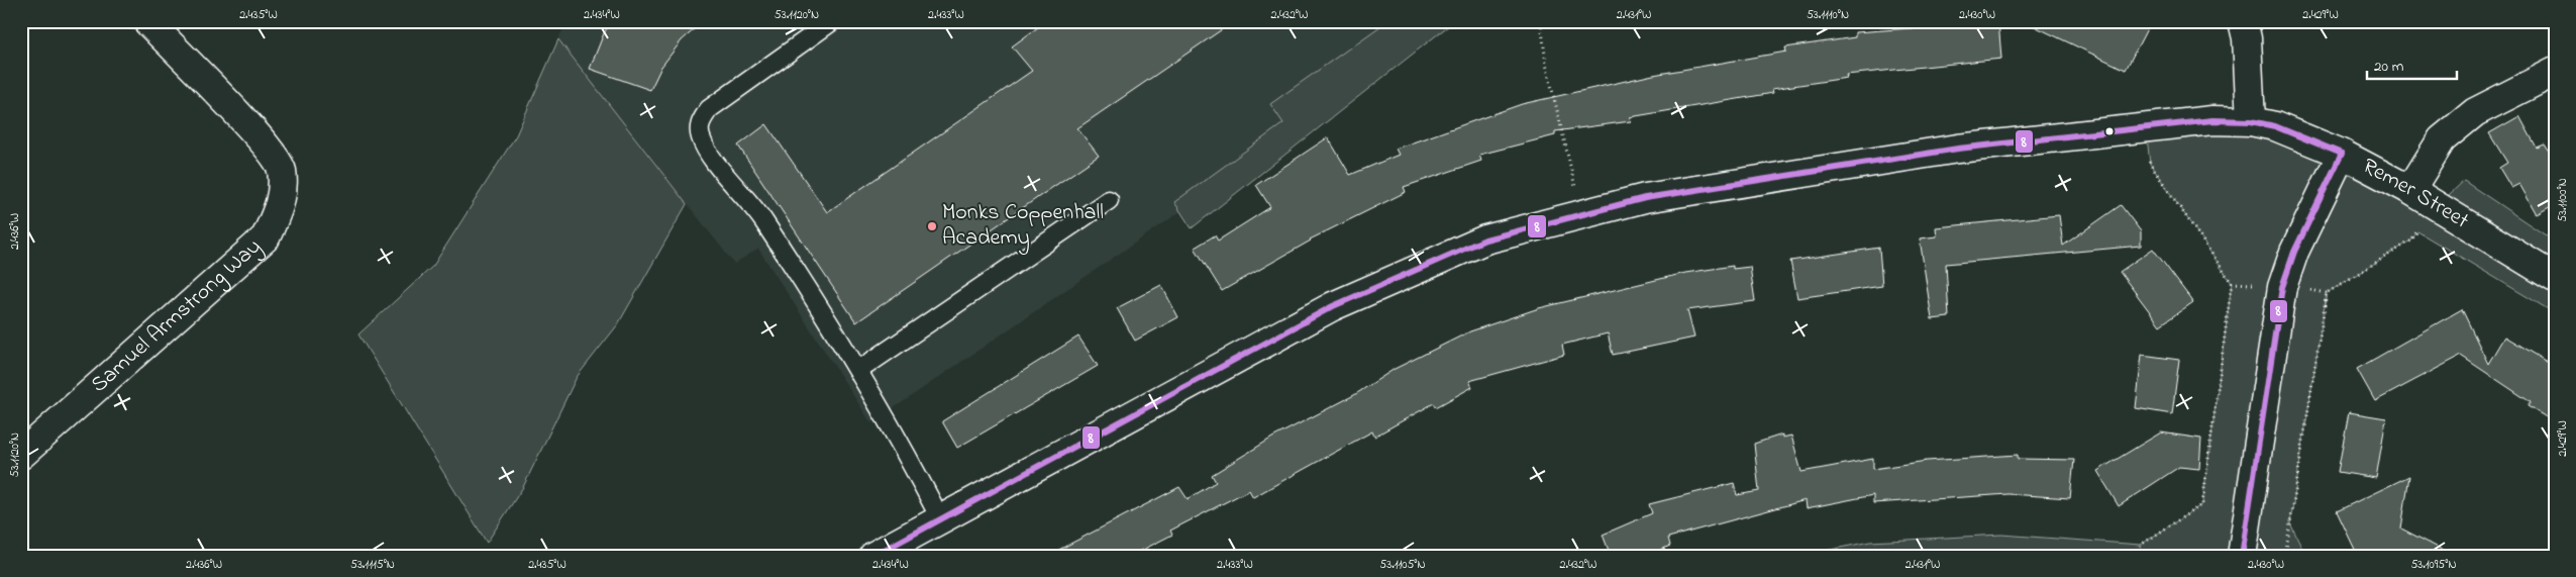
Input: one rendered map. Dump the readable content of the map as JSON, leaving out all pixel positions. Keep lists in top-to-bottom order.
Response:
{
  "streets": {
    "street": ["Remer Street", "Samuel Armstrong Way"]
  },
  "places": ["Monks Coppenhall Academy"],
  "lines": ["transit line 8"],
  "scale_bar": "20 m",
  "coordinates": [
    "2.435°W",
    "2.434°W",
    "53.1120°N",
    "2.433°W",
    "2.432°W",
    "2.431°W",
    "53.1110°N",
    "2.430°W",
    "2.429°W",
    "53.1100°N",
    "2.436°W",
    "53.1115°N",
    "53.1105°N",
    "53.1095°N"
  ]
}
